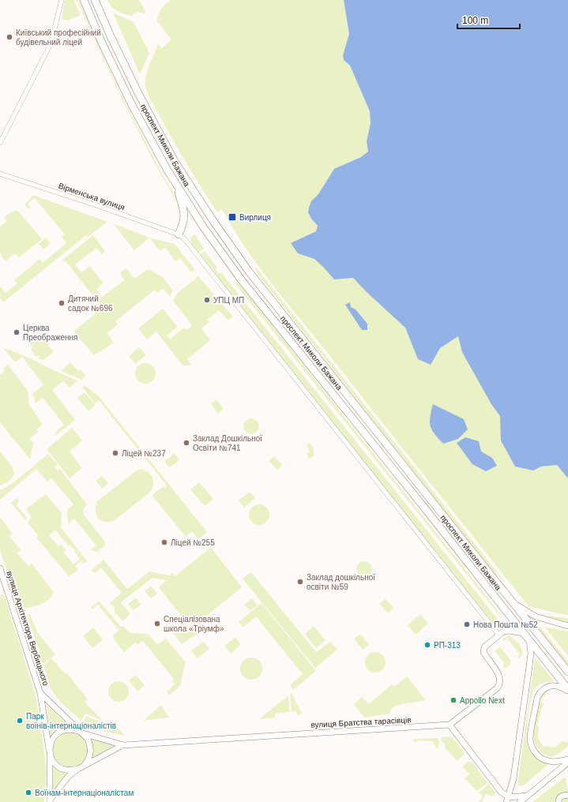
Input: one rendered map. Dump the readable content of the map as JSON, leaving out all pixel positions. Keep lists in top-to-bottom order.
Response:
{
  "streets": {
    "highway": ["проспект Миколи Бажана"],
    "street": ["Вірменська вулиця", "вулиця Архітектора Вербицького", "вулиця Братства тарасівців"]
  },
  "crossings": [
    ["вулиця Архітектора Вербицького", "вулиця Братства тарасівців"]
  ],
  "places": {
    "other": [
      "Київський професійний будівельний ліцей",
      "УПЦ МП",
      "Дитячий садок №696",
      "Церква Преображення",
      "Заклад Дошкільної Освіти №741",
      "Ліцей №237",
      "Ліцей №255",
      "Заклад дошкільної освіти №59",
      "Спеціалізована школа «Тріумф»",
      "Нова Пошта №52",
      "РП-313",
      "Appollo Next",
      "Парк воїнів-інтернаціоналістів",
      "Воїнам-інтернаціоналістам"
    ],
    "transit": ["Вирлиця"]
  },
  "scale_bar": "100 m"
}
